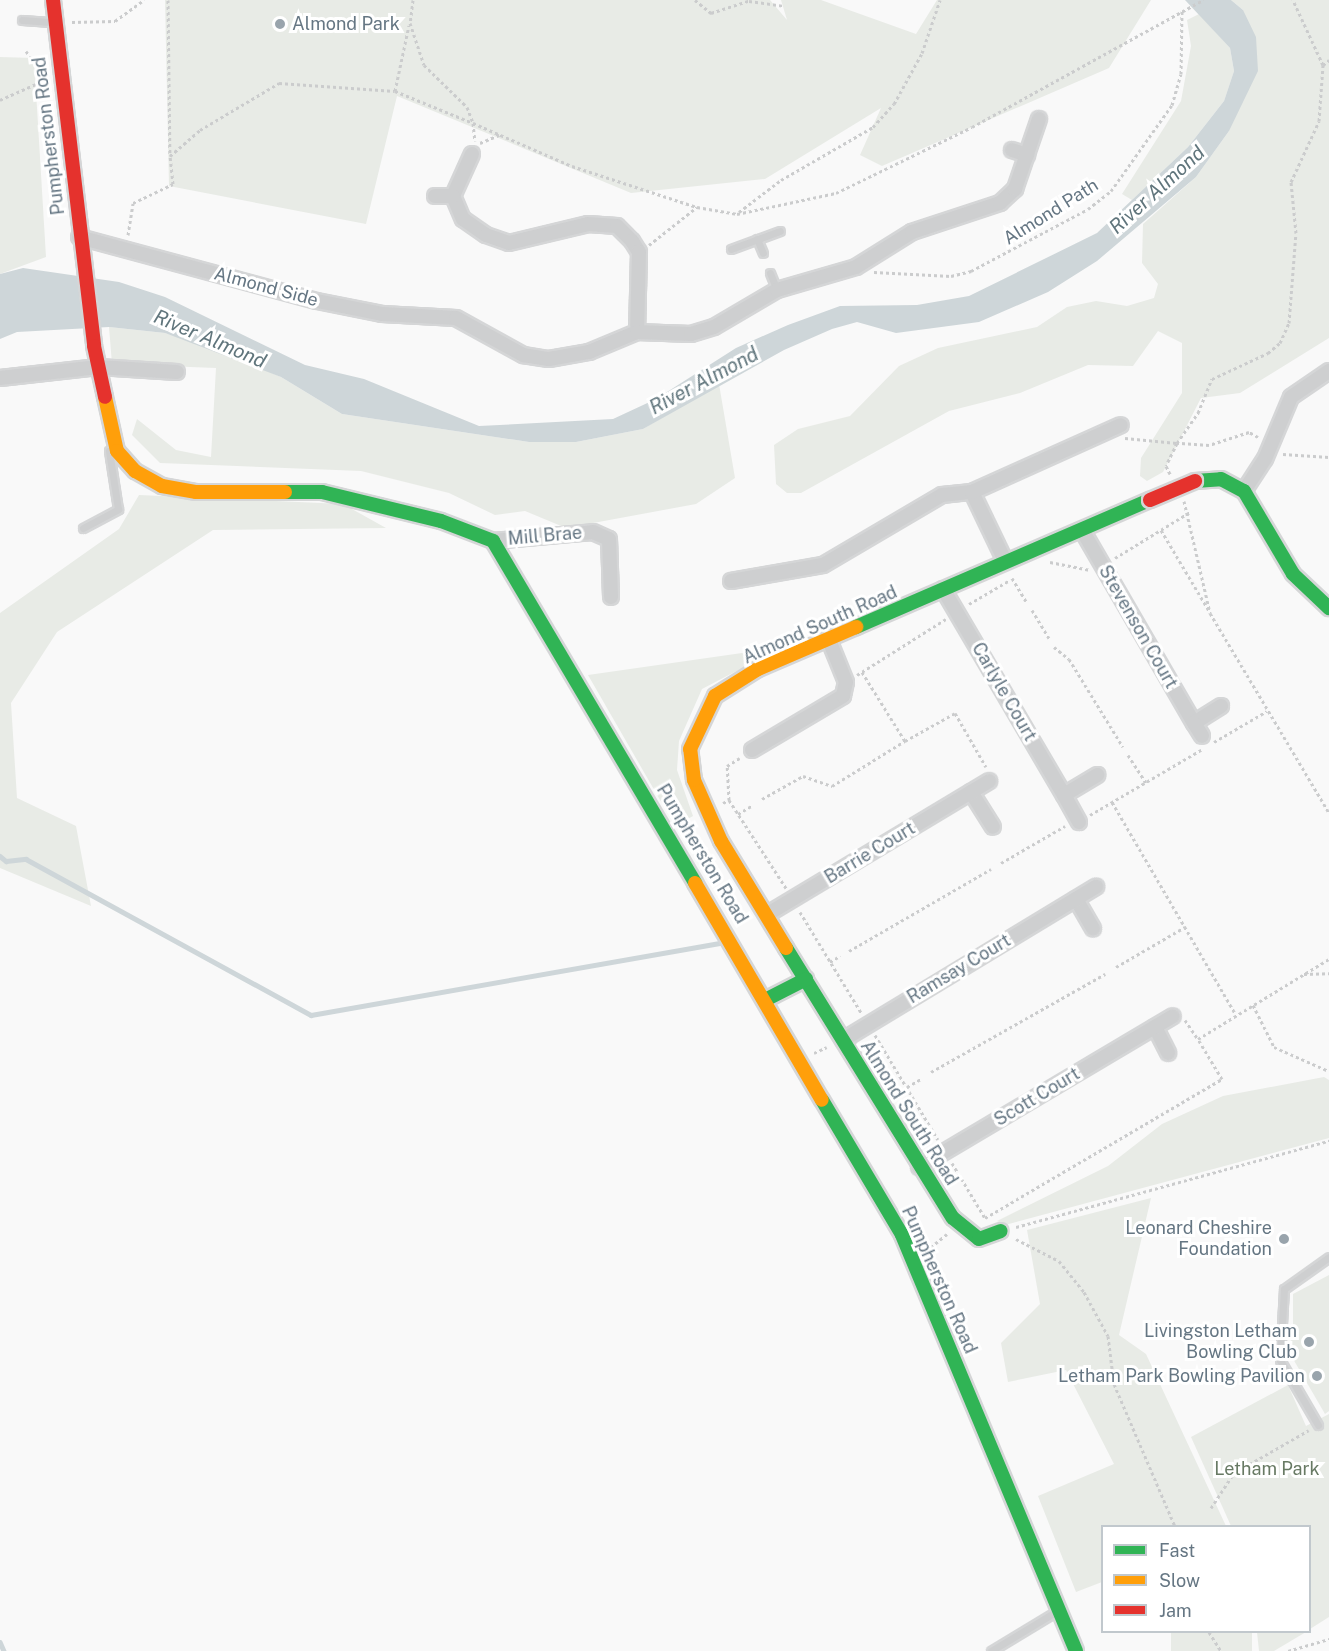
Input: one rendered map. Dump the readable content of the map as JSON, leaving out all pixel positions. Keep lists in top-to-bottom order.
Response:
{
  "streets": {
    "main road": ["Pumpherston Road", "Almond South Road"],
    "street": [
      "Almond Side",
      "Mill Brae",
      "Stevenson Court",
      "Carlyle Court",
      "Barrie Court",
      "Ramsay Court",
      "Scott Court"
    ],
    "path": ["Almond Path"]
  },
  "crossings": [
    ["Pumpherston Road", "Almond Side"],
    ["Pumpherston Road", "Mill Brae"],
    ["Almond South Road", "Stevenson Court"],
    ["Almond South Road", "Carlyle Court"],
    ["Almond South Road", "Barrie Court"],
    ["Almond South Road", "Ramsay Court"],
    ["Almond South Road", "Scott Court"]
  ],
  "water": ["River Almond"],
  "parks": ["Letham Park"],
  "places": [
    "Almond Park",
    "Leonard Cheshire Foundation",
    "Livingston Letham Bowling Club",
    "Letham Park Bowling Pavilion"
  ],
  "legend": ["Fast", "Slow", "Jam"]
}
